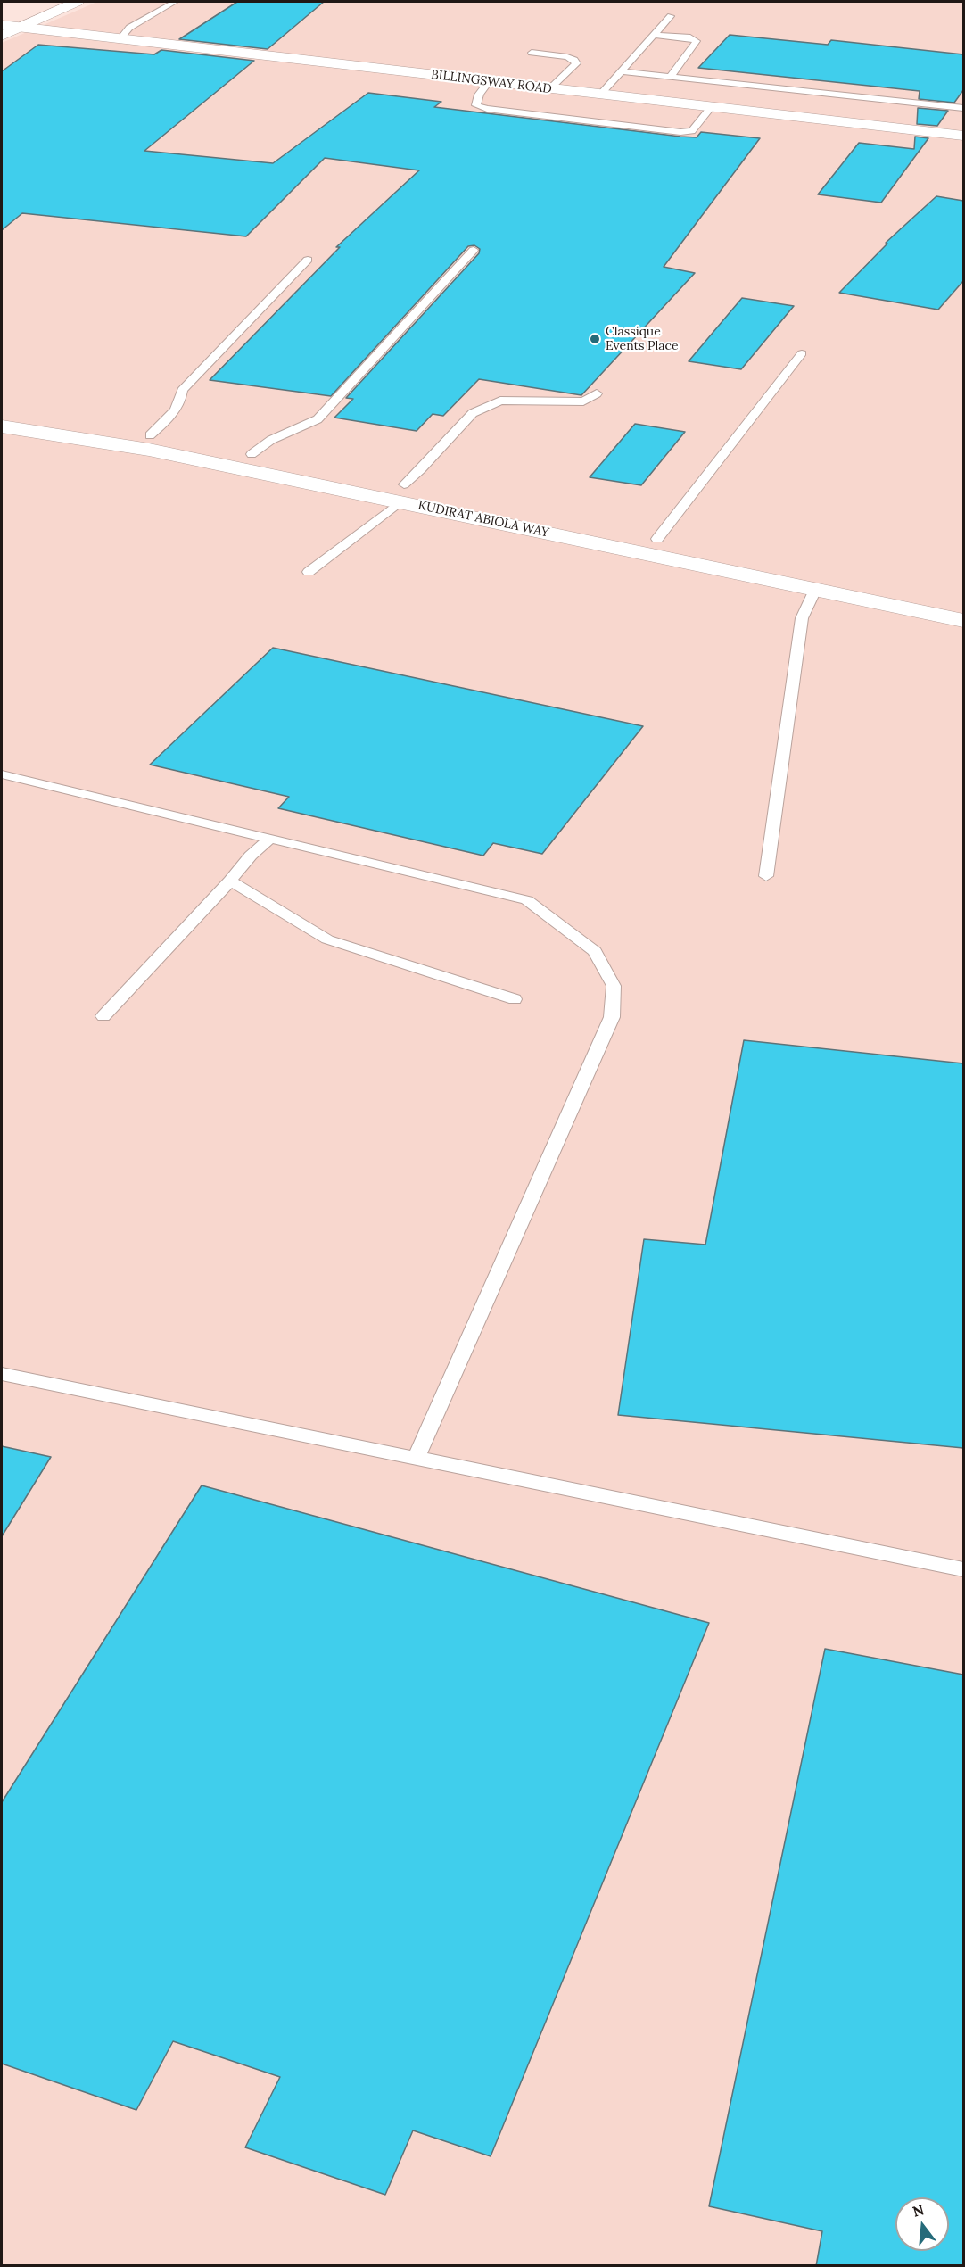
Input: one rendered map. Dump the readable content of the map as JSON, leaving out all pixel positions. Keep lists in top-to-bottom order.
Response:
{
  "streets": {
    "main road": ["BILLINGSWAY ROAD", "KUDIRAT ABIOLA WAY"]
  },
  "places": ["Classique Events Place"],
  "north": "top"
}
